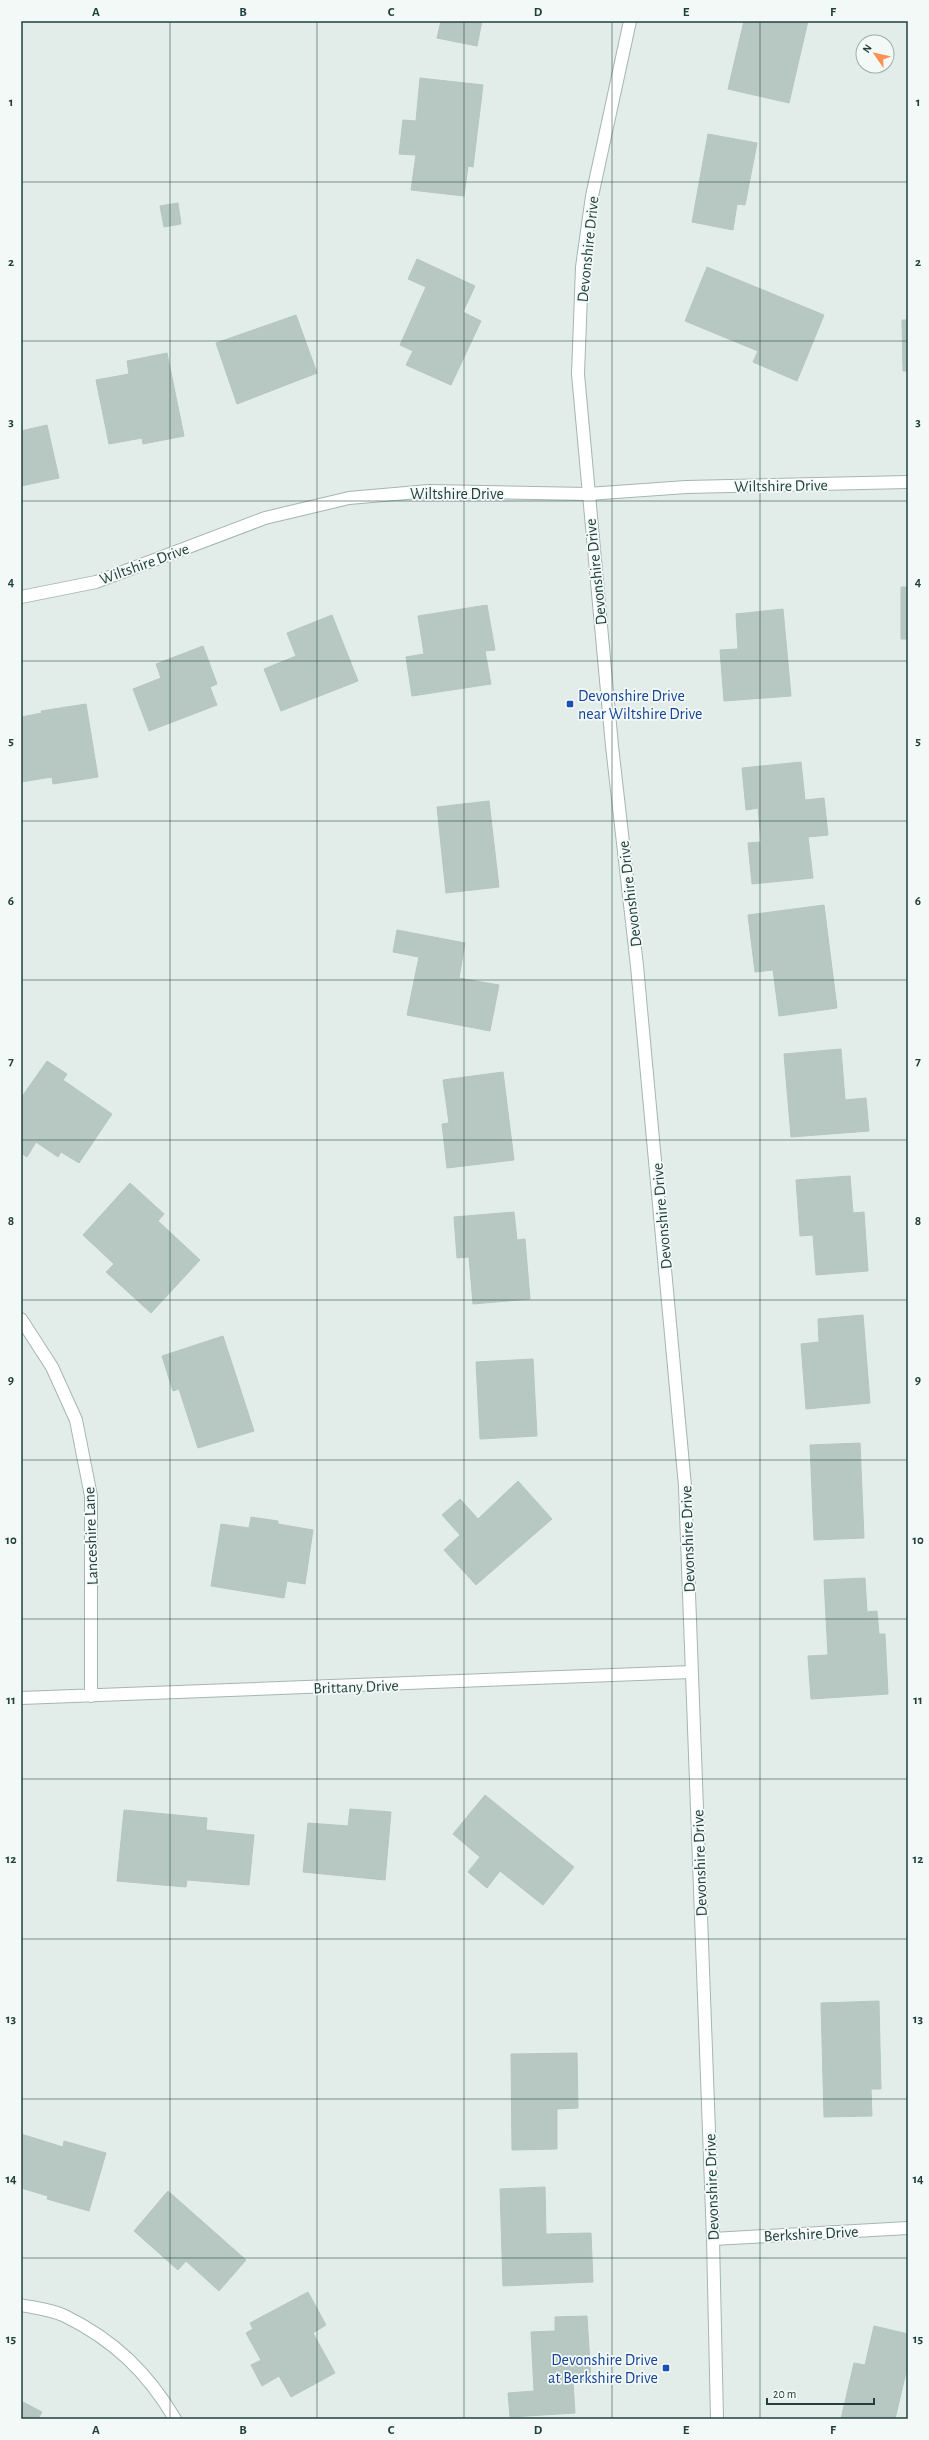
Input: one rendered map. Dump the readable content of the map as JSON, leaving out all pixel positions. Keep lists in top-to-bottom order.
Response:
{
  "streets": {
    "street": [
      "Devonshire Drive",
      "Wiltshire Drive",
      "Lanceshire Lane",
      "Brittany Drive",
      "Berkshire Drive"
    ]
  },
  "crossings": [
    ["Devonshire Drive", "Wiltshire Drive"],
    ["Devonshire Drive", "Brittany Drive"],
    ["Devonshire Drive", "Berkshire Drive"],
    ["Lanceshire Lane", "Brittany Drive"]
  ],
  "places": {
    "transit": ["Devonshire Drive near Wiltshire Drive", "Devonshire Drive at Berkshire Drive"]
  },
  "scale_bar": "20 m",
  "north": "top left",
  "grid": {
    "columns": [
      "A",
      "B",
      "C",
      "D",
      "E",
      "F"
    ],
    "rows": [
      "1",
      "2",
      "3",
      "4",
      "5",
      "6",
      "7",
      "8",
      "9",
      "10",
      "11",
      "12",
      "13",
      "14",
      "15"
    ]
  }
}
